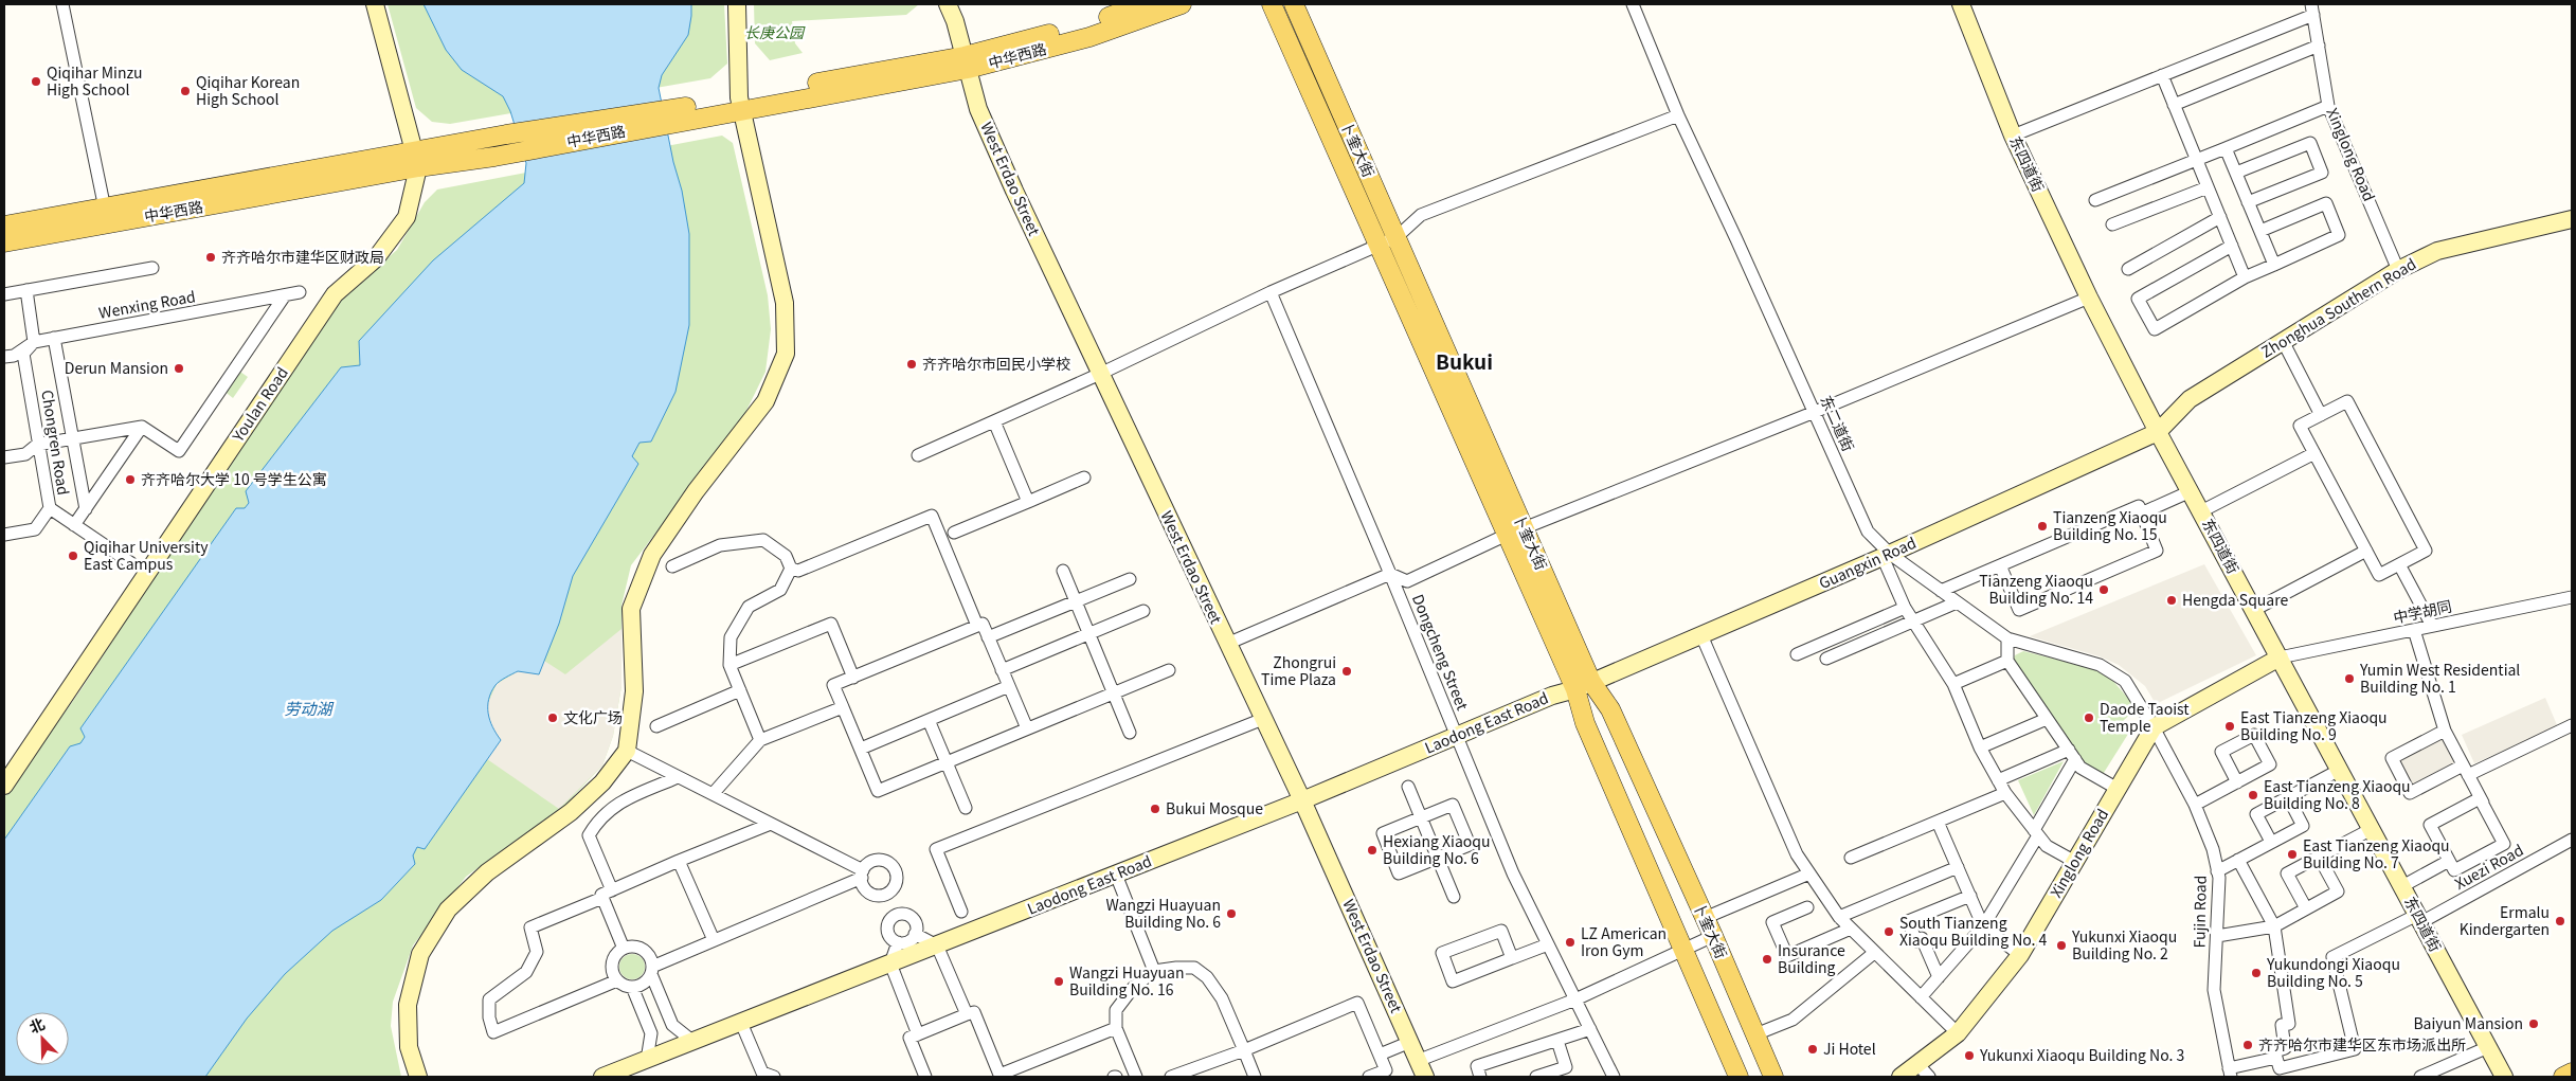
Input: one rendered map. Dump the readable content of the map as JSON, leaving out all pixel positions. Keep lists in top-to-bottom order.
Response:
{
  "streets": {
    "main road": [
      "中华西路",
      "卜奎大街",
      "Xinglong Road",
      "东四道街",
      "West Erdao Street",
      "Zhonghua Southern Road",
      "Youlan Road",
      "Guangxin Road",
      "Laodong East Road"
    ],
    "street": [
      "Wenxing Road",
      "东二道街",
      "Chongren Road",
      "中学胡同",
      "Dongcheng Street",
      "Xuezi Road",
      "Fujin Road"
    ]
  },
  "crossings": [
    ["中华西路", "West Erdao Street"],
    ["中华西路", "Youlan Road"],
    ["卜奎大街", "Guangxin Road"],
    ["卜奎大街", "Laodong East Road"],
    ["Xinglong Road", "Zhonghua Southern Road"],
    ["Xinglong Road", "东二道街"],
    ["Xinglong Road", "Fujin Road"],
    ["东四道街", "Zhonghua Southern Road"],
    ["东四道街", "Guangxin Road"],
    ["东四道街", "中学胡同"],
    ["东四道街", "Xuezi Road"],
    ["West Erdao Street", "Laodong East Road"],
    ["Wenxing Road", "Chongren Road"],
    ["Zhonghua Southern Road", "Guangxin Road"],
    ["东二道街", "Guangxin Road"],
    ["东二道街", "Fujin Road"],
    ["Guangxin Road", "Laodong East Road"],
    ["Dongcheng Street", "Laodong East Road"]
  ],
  "districts": ["Bukui"],
  "water": ["劳动湖"],
  "parks": ["长庚公园"],
  "places": [
    "Qiqihar Minzu High School",
    "Qiqihar Korean High School",
    "齐齐哈尔市建华区财政局",
    "齐齐哈尔市回民小学校",
    "Derun Mansion",
    "齐齐哈尔大学 10 号学生公寓",
    "Tianzeng Xiaoqu Building No. 15",
    "Qiqihar University East Campus",
    "Tianzeng Xiaoqu Building No. 14",
    "Hengda Square",
    "Zhongrui Time Plaza",
    "Yumin West Residential Building No. 1",
    "文化广场",
    "Daode Taoist Temple",
    "East Tianzeng Xiaoqu Building No. 9",
    "East Tianzeng Xiaoqu Building No. 8",
    "Bukui Mosque",
    "Hexiang Xiaoqu Building No. 6",
    "East Tianzeng Xiaoqu Building No. 7",
    "Wangzi Huayuan Building No. 6",
    "Ermalu Kindergarten",
    "South Tianzeng Xiaoqu Building No. 4",
    "LZ American Iron Gym",
    "Yukunxi Xiaoqu Building No. 2",
    "Insurance Building",
    "Yukundongi Xiaoqu Building No. 5",
    "Wangzi Huayuan Building No. 16",
    "Baiyun Mansion",
    "齐齐哈尔市建华区东市场派出所",
    "Ji Hotel",
    "Yukunxi Xiaoqu Building No. 3"
  ],
  "north": "top left"
}
